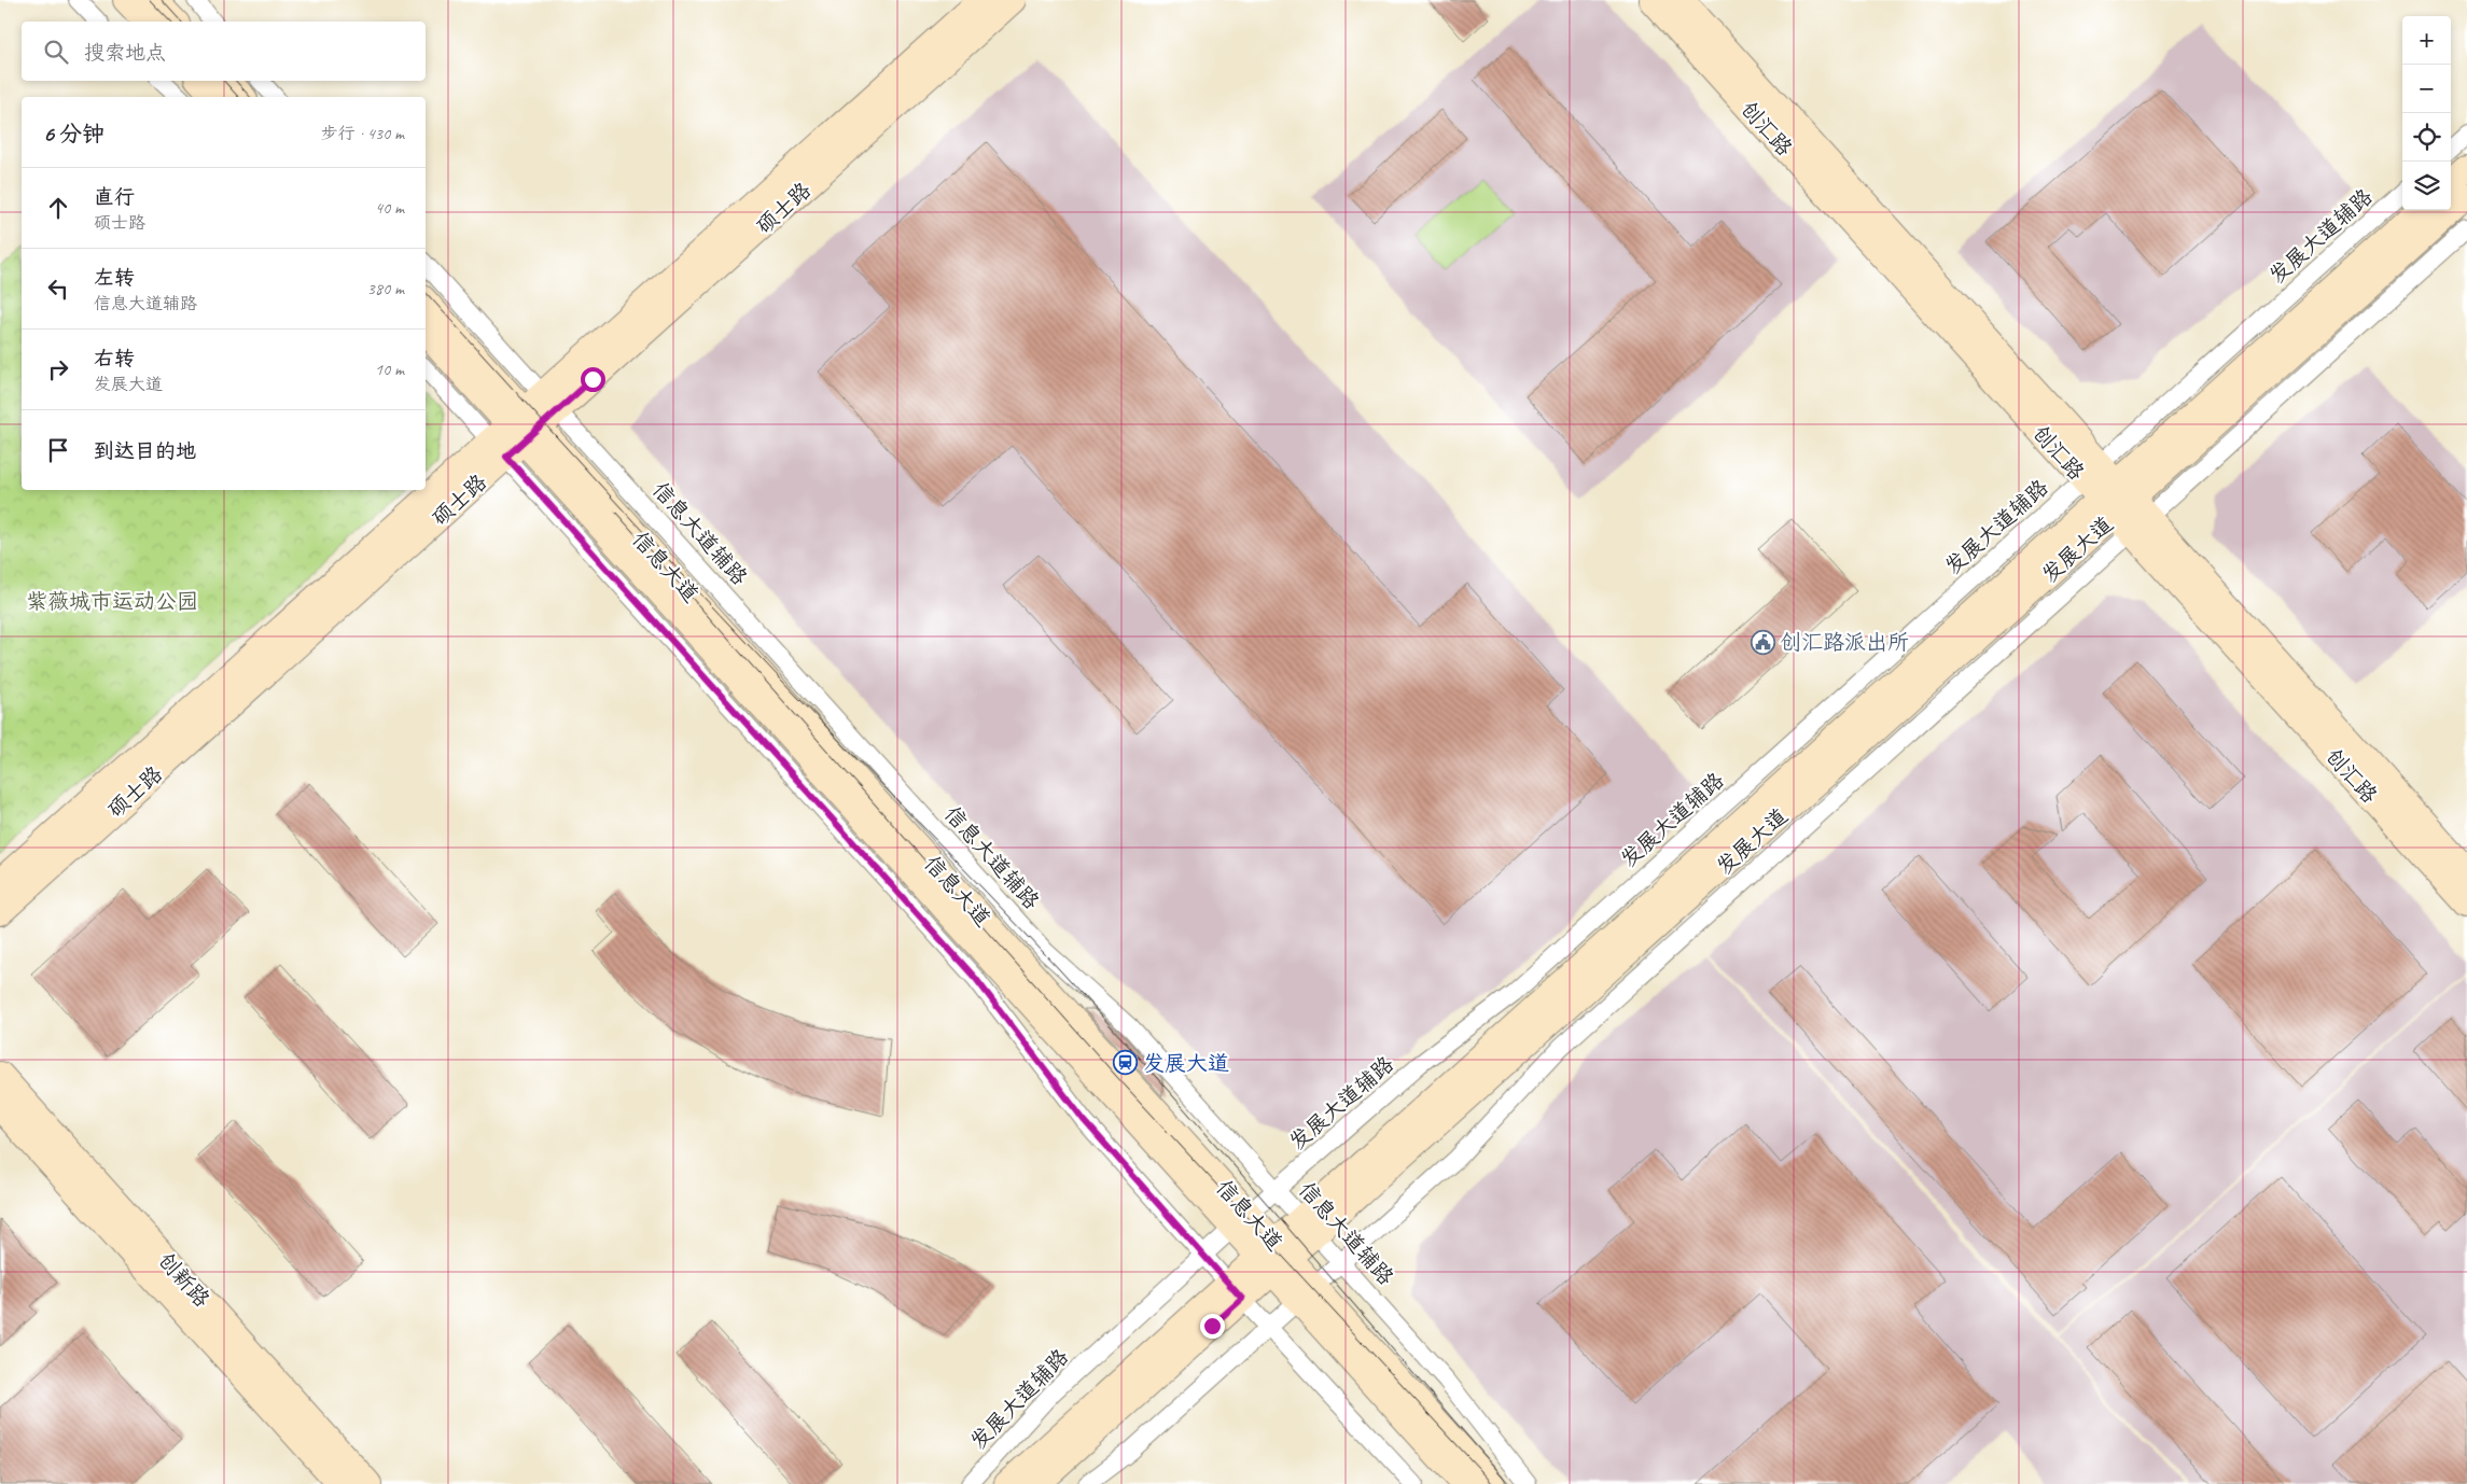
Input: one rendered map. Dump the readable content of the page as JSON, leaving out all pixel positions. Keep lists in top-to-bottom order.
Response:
{
  "streets": {
    "street": [
      "创汇路",
      "硕士路",
      "发展大道辅路",
      "信息大道辅路",
      "发展大道",
      "信息大道",
      "创新路"
    ]
  },
  "crossings": [
    ["创汇路", "发展大道辅路"],
    ["创汇路", "发展大道"],
    ["硕士路", "信息大道辅路"],
    ["硕士路", "信息大道"],
    ["发展大道辅路", "信息大道辅路"],
    ["发展大道辅路", "信息大道"],
    ["信息大道辅路", "发展大道"],
    ["发展大道", "信息大道"]
  ],
  "parks": ["紫薇城市运动公园"],
  "places": {
    "public building": ["创汇路派出所"],
    "station": ["发展大道"]
  },
  "page": {
    "map_buttons": ["+", "−"],
    "search": "搜索地点",
    "heading": ["6 分钟", "步行 · 430 m"],
    "list": [
      ["直行", "硕士路", "40 m"],
      ["左转", "信息大道辅路", "380 m"],
      ["右转", "发展大道", "10 m"],
      "到达目的地"
    ]
  }
}
